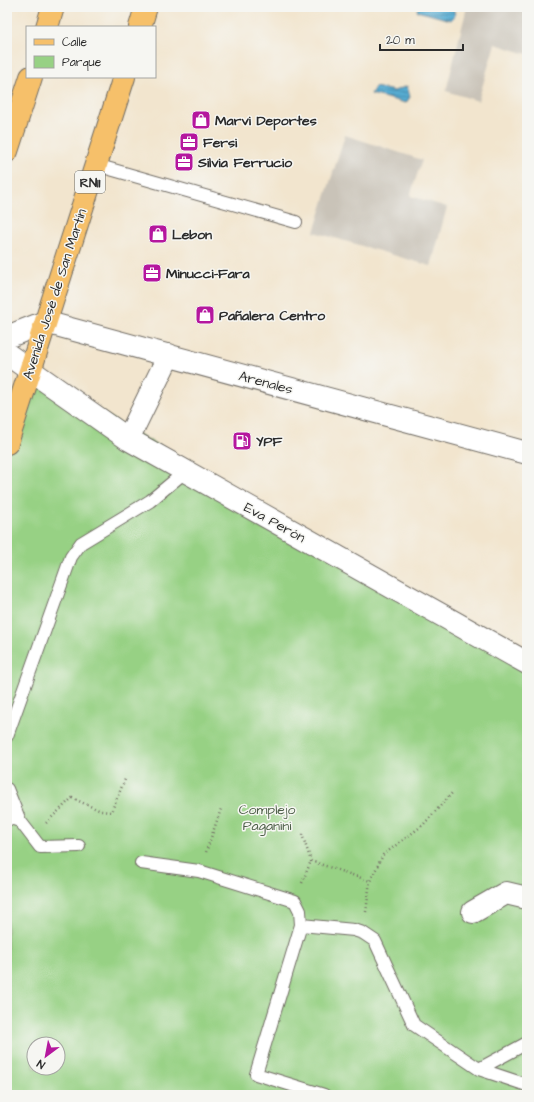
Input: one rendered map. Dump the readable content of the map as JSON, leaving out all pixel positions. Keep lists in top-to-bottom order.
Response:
{
  "streets": {
    "main road": ["RN11", "Avenida José de San Martín"],
    "street": ["Arenales", "Eva Perón"]
  },
  "crossings": [
    ["Avenida José de San Martín", "Arenales"],
    ["Avenida José de San Martín", "Eva Perón"]
  ],
  "parks": ["Complejo Paganini"],
  "places": {
    "shop": ["Marvi Deportes", "Lebon", "Pañalera Centro"],
    "office": ["Fersi", "Silvia Ferrucio", "Minucci-Fara"],
    "fuel station": ["YPF"]
  },
  "legend": ["Calle", "Parque"],
  "scale_bar": "20 m",
  "north": "bottom left"
}
